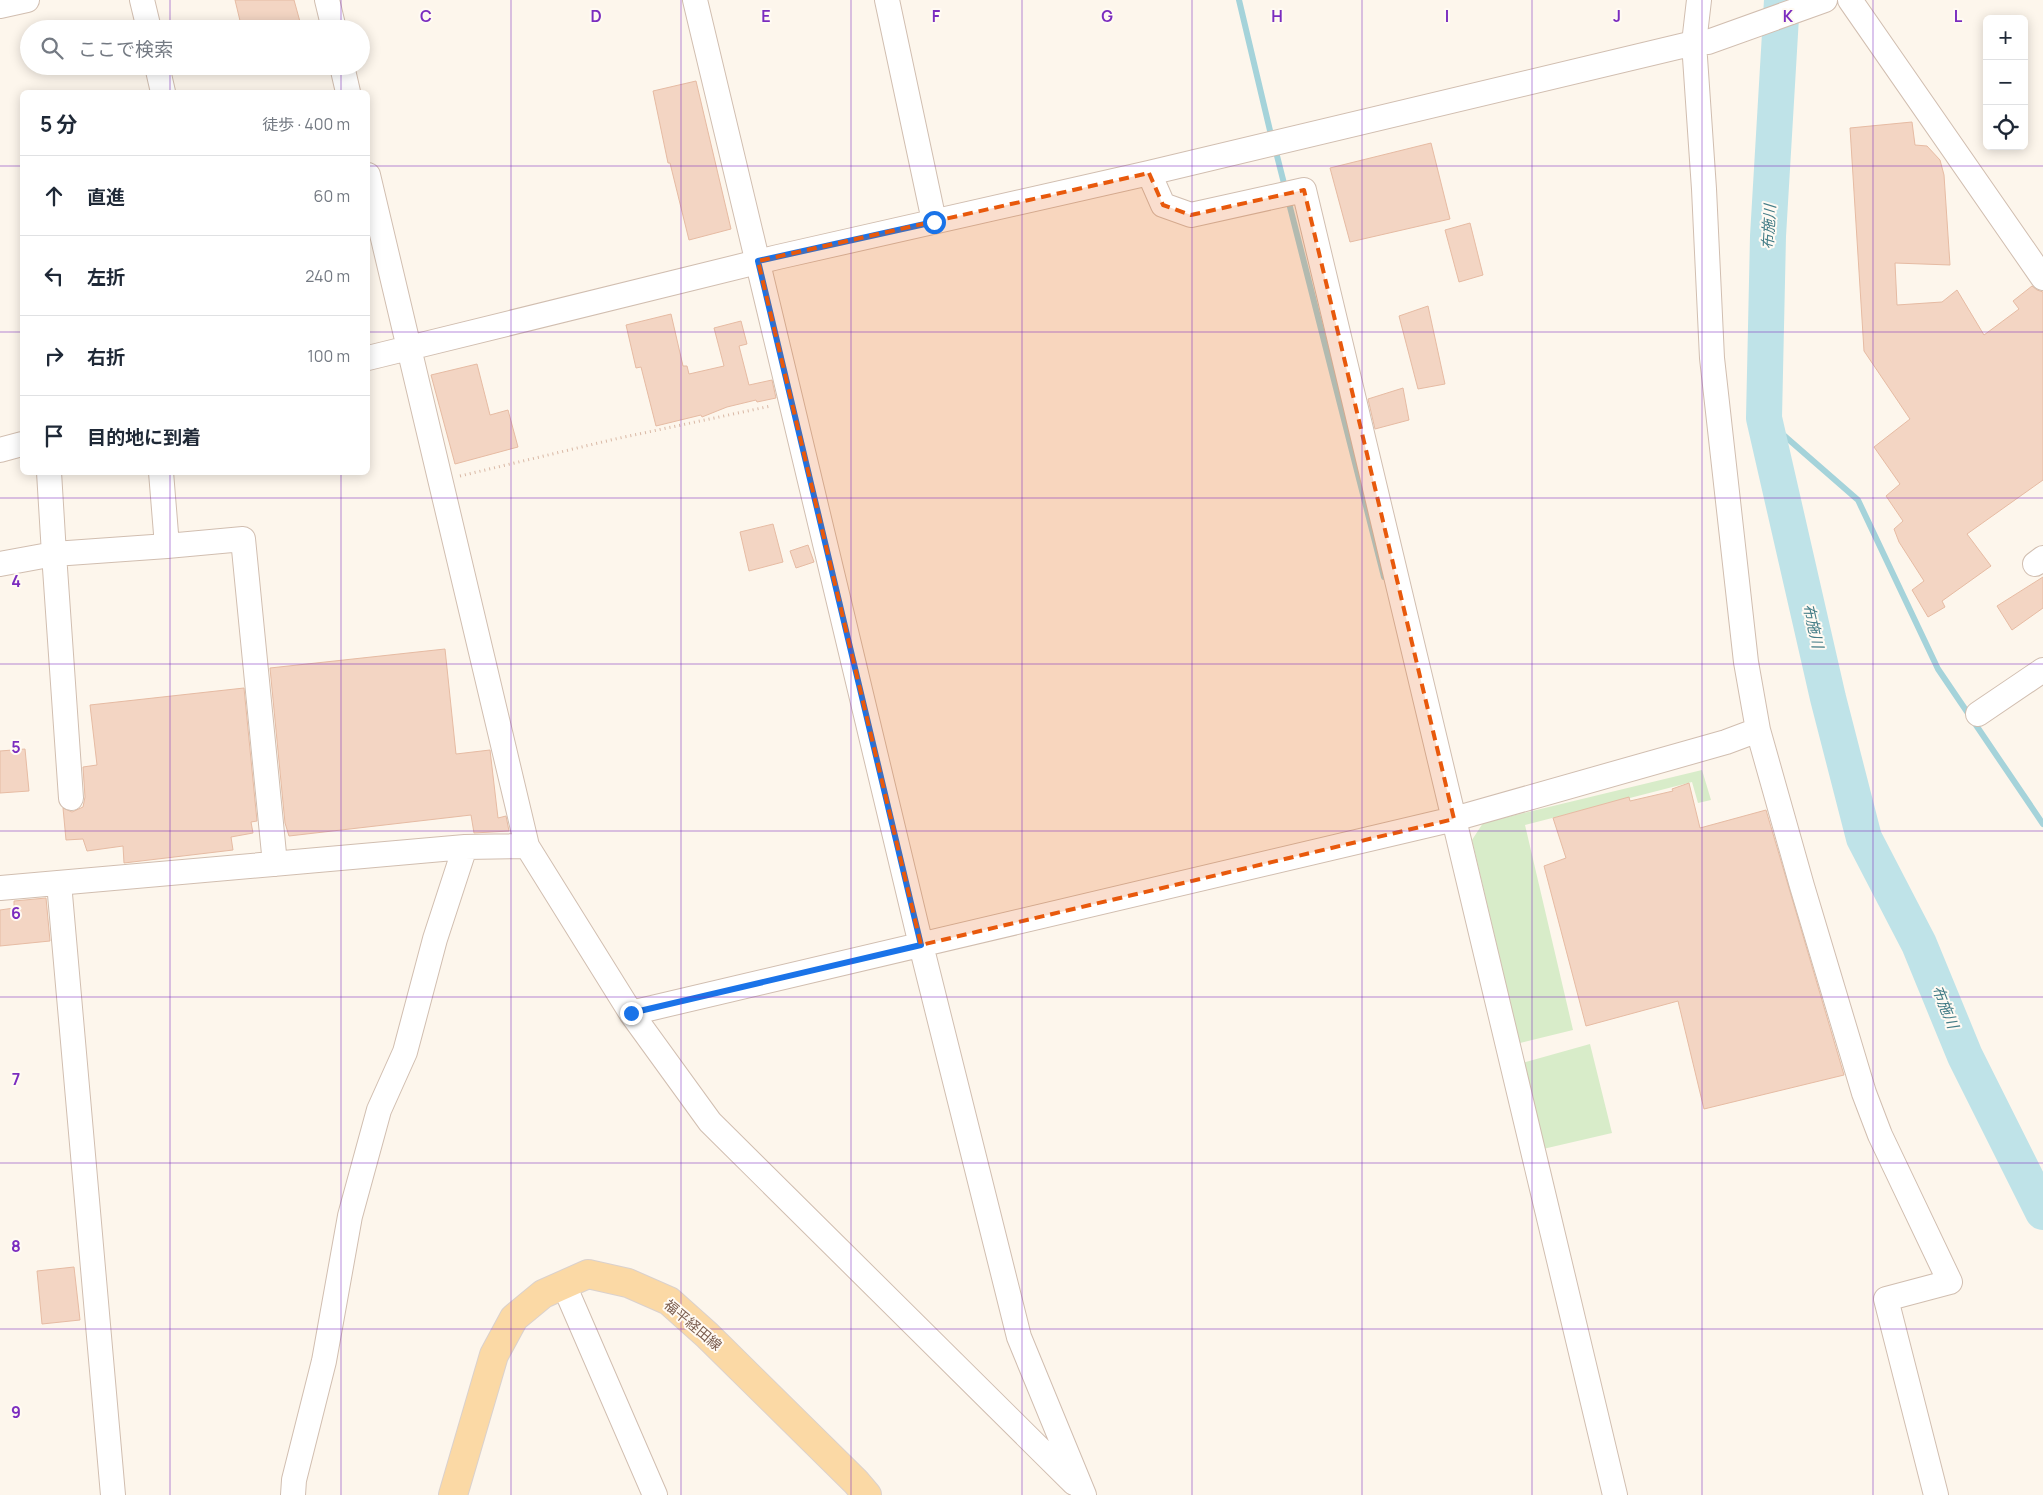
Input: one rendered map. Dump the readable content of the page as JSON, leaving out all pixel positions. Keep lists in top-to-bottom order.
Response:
{
  "streets": {
    "main road": ["福平経田線"]
  },
  "water": ["布施川"],
  "page": {
    "map_buttons": ["+", "−"],
    "search": "ここで検索",
    "heading": ["5 分", "徒歩 · 400 m"],
    "list": [
      ["直進", "60 m"],
      ["左折", "240 m"],
      ["右折", "100 m"],
      "目的地に到着"
    ]
  },
  "grid": {
    "columns": [
      "C",
      "D",
      "E",
      "F",
      "G",
      "H",
      "I",
      "J",
      "K",
      "L"
    ],
    "rows": [
      "4",
      "5",
      "6",
      "7",
      "8",
      "9"
    ]
  }
}
